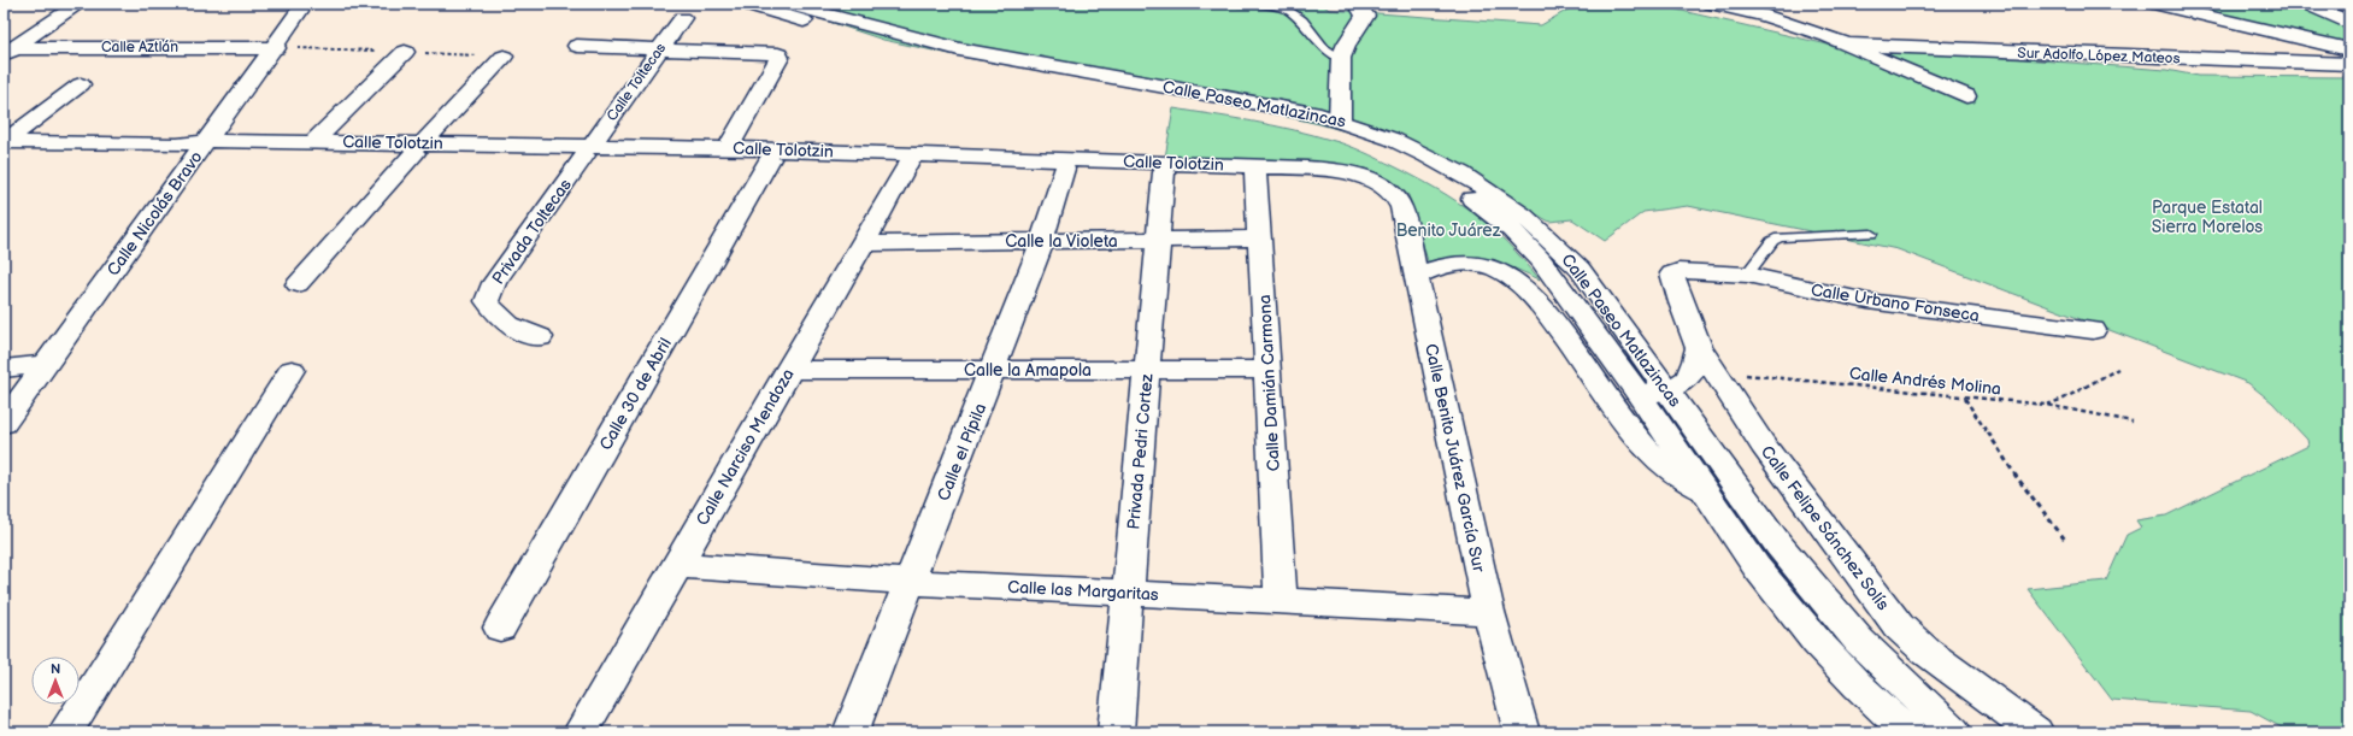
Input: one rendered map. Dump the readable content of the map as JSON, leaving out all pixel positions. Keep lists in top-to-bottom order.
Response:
{
  "streets": {
    "main road": [
      "Calle Aztlán",
      "Sur Adolfo López Mateos",
      "Calle Toltecas",
      "Calle Paseo Matlazincas",
      "Calle Tolotzin",
      "Calle Nicolás Bravo",
      "Privada Toltecas",
      "Calle la Violeta",
      "Calle Urbano Fonseca",
      "Calle la Amapola",
      "Calle Damián Carmona",
      "Calle 30 de Abril",
      "Calle Narciso Mendoza",
      "Calle el Pípila",
      "Privada Pedri Cortez",
      "Calle Benito Juárez García Sur",
      "Calle Felipe Sánchez Solís",
      "Calle las Margaritas"
    ],
    "path": ["Calle Andrés Molina"]
  },
  "crossings": [
    ["Calle Aztlán", "Calle Nicolás Bravo"],
    ["Calle Toltecas", "Calle Tolotzin"],
    ["Calle Toltecas", "Privada Toltecas"],
    ["Calle Tolotzin", "Calle Nicolás Bravo"],
    ["Calle Tolotzin", "Privada Toltecas"],
    ["Calle Tolotzin", "Calle Damián Carmona"],
    ["Calle Tolotzin", "Calle 30 de Abril"],
    ["Calle Tolotzin", "Calle Narciso Mendoza"],
    ["Calle Tolotzin", "Calle el Pípila"],
    ["Calle Tolotzin", "Privada Pedri Cortez"],
    ["Calle Tolotzin", "Calle Benito Juárez García Sur"],
    ["Calle la Violeta", "Calle Damián Carmona"],
    ["Calle la Violeta", "Calle Narciso Mendoza"],
    ["Calle la Violeta", "Calle el Pípila"],
    ["Calle la Violeta", "Privada Pedri Cortez"],
    ["Calle Urbano Fonseca", "Calle Felipe Sánchez Solís"],
    ["Calle la Amapola", "Calle Damián Carmona"],
    ["Calle la Amapola", "Calle Narciso Mendoza"],
    ["Calle la Amapola", "Calle el Pípila"],
    ["Calle la Amapola", "Privada Pedri Cortez"],
    ["Calle Andrés Molina", "Calle Felipe Sánchez Solís"],
    ["Calle Damián Carmona", "Calle las Margaritas"],
    ["Calle Narciso Mendoza", "Calle las Margaritas"],
    ["Calle el Pípila", "Calle las Margaritas"],
    ["Privada Pedri Cortez", "Calle las Margaritas"],
    ["Calle Benito Juárez García Sur", "Calle las Margaritas"]
  ],
  "parks": ["Parque Estatal Sierra Morelos", "Benito Juárez"],
  "north": "top"
}
